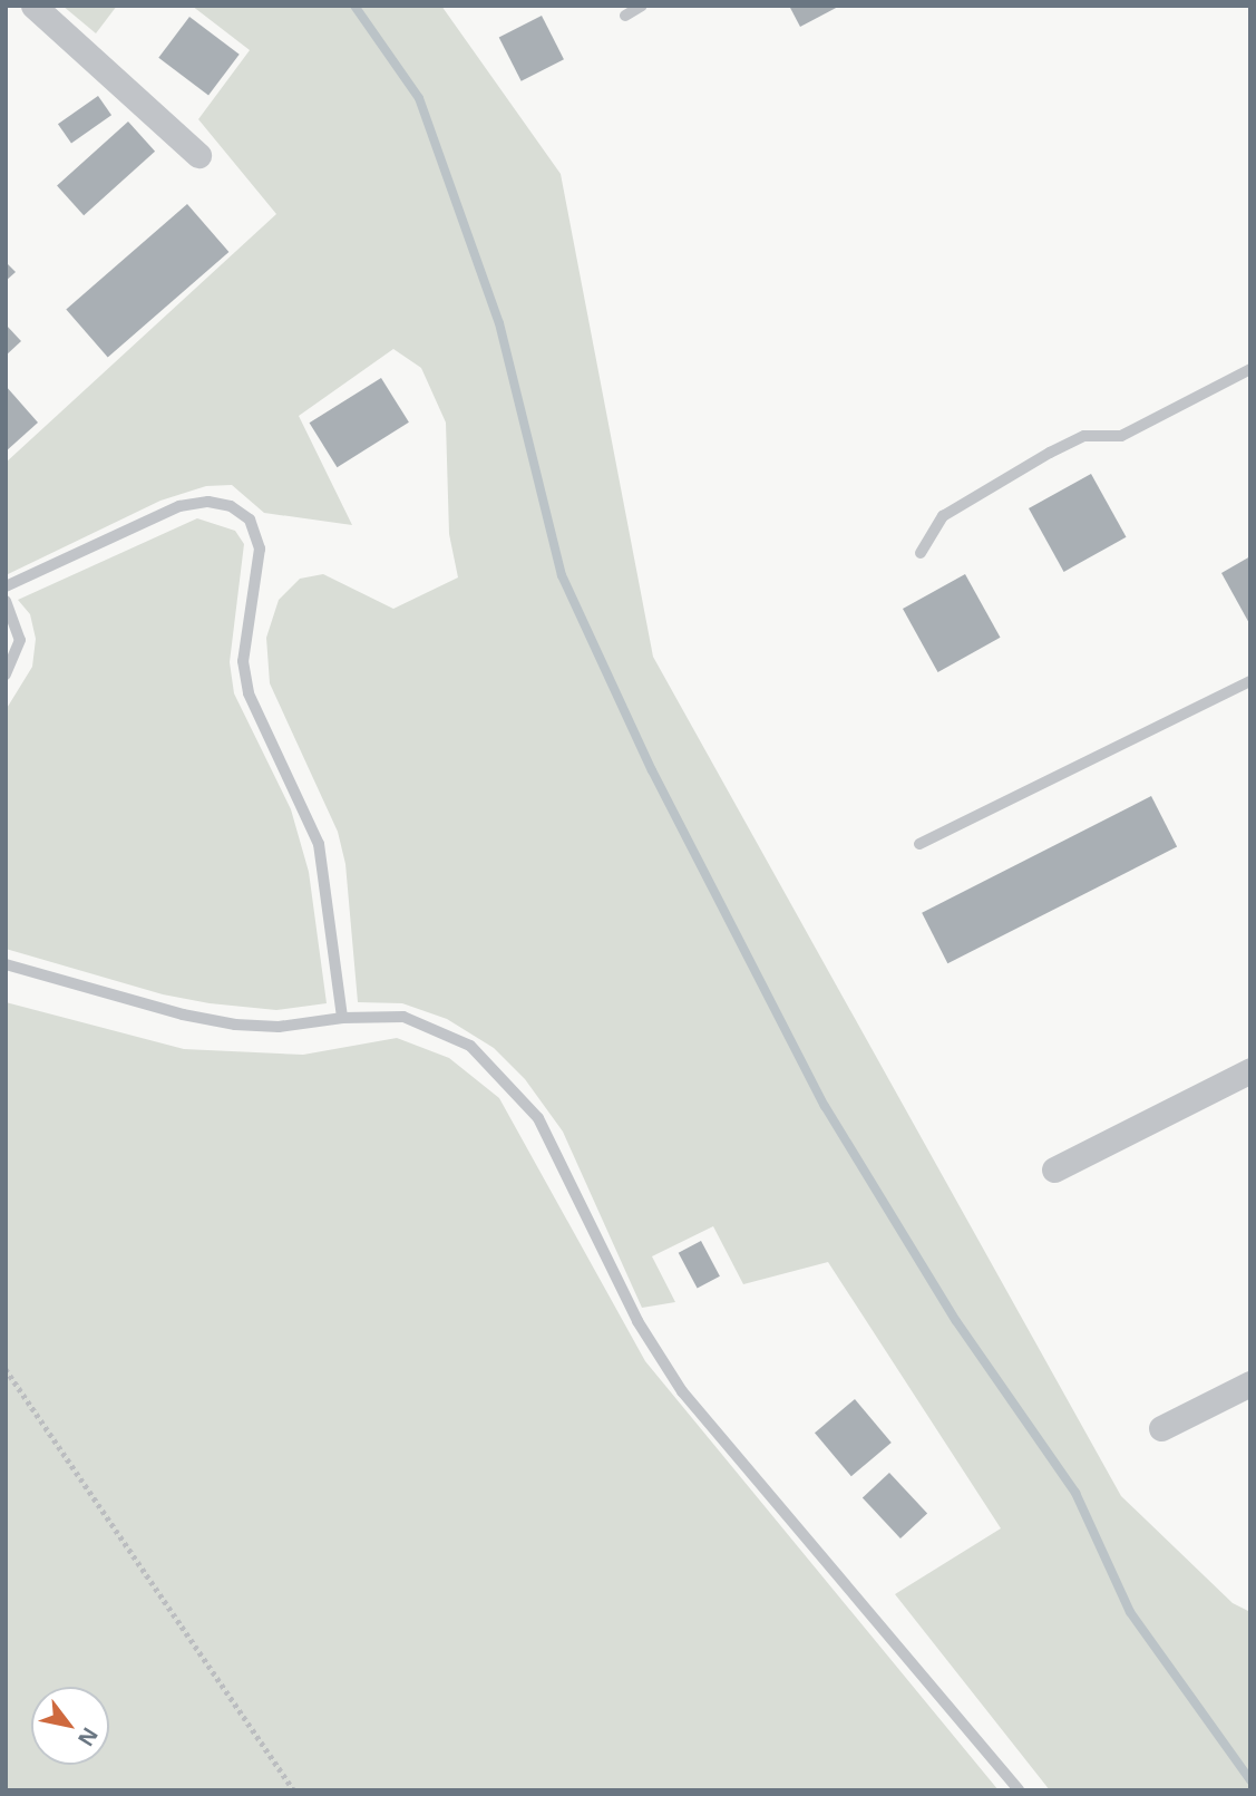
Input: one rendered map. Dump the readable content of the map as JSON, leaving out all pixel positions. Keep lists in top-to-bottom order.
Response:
{
  "north": "bottom right"
}
